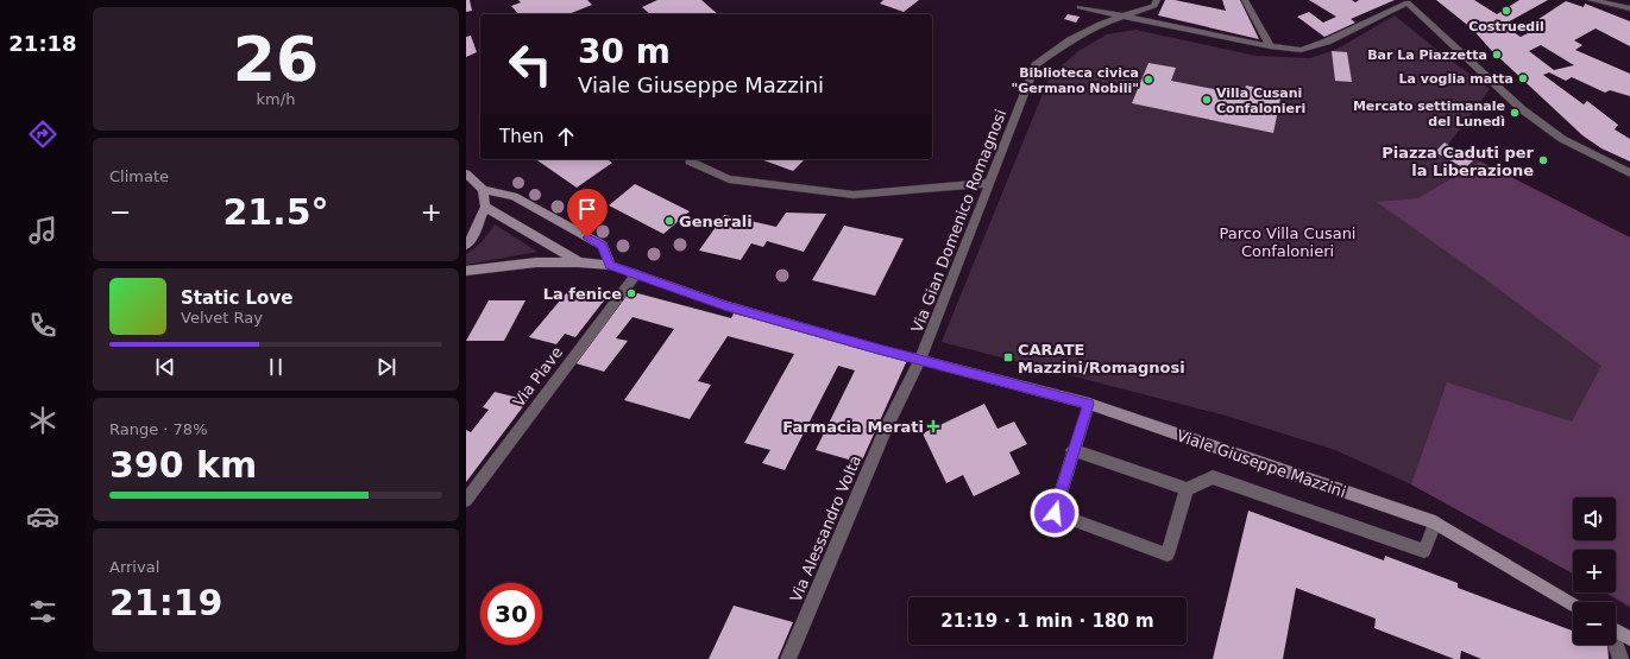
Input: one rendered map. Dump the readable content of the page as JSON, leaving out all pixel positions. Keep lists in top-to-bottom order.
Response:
{
  "streets": {
    "main road": ["Viale Giuseppe Mazzini"],
    "street": ["Via Gian Domenico Romagnosi", "Via Piave", "Via Alessandro Volta"]
  },
  "crossings": [
    ["Via Gian Domenico Romagnosi", "Viale Giuseppe Mazzini"],
    ["Via Gian Domenico Romagnosi", "Via Alessandro Volta"],
    ["Via Piave", "Viale Giuseppe Mazzini"],
    ["Viale Giuseppe Mazzini", "Via Alessandro Volta"]
  ],
  "parks": ["Parco Villa Cusani Confalonieri"],
  "places": {
    "other": [
      "Costruedil",
      "Bar La Piazzetta",
      "La voglia matta",
      "Biblioteca civica \"Germano Nobili\"",
      "Villa Cusani Confalonieri",
      "Mercato settimanale del Lunedì",
      "Piazza Caduti per la Liberazione",
      "Generali",
      "La fenice"
    ],
    "transit": ["CARATE Mazzini/Romagnosi"],
    "health": ["Farmacia Merati"]
  },
  "page": {
    "tabs": "21:18",
    "tile": [
      ["26", "km/h"],
      "Climate",
      ["Range · 78%", "390 km"],
      ["Arrival", "21:19"]
    ],
    "turn": ["30 m", "Viale Giuseppe Mazzini"],
    "then": "Then",
    "heat": ["−", "21.5°", "+"],
    "song": ["Static Love", "Velvet Ray"],
    "map_buttons": ["+", "−"],
    "limit": "30",
    "trip": "21:19 · 1 min · 180 m"
  }
}
